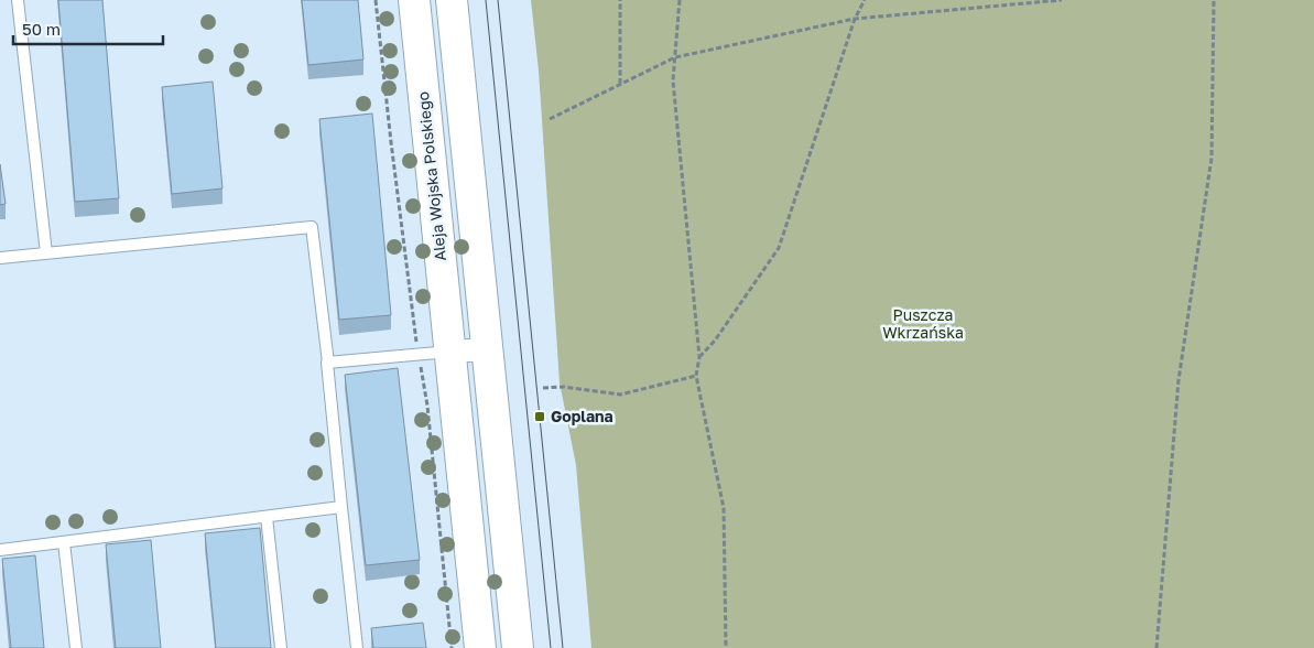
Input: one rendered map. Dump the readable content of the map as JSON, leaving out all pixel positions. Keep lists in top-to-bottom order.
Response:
{
  "streets": {
    "main road": ["Aleja Wojska Polskiego"]
  },
  "parks": ["Puszcza Wkrzańska"],
  "places": {
    "transit": ["Goplana"]
  },
  "scale_bar": "50 m"
}
